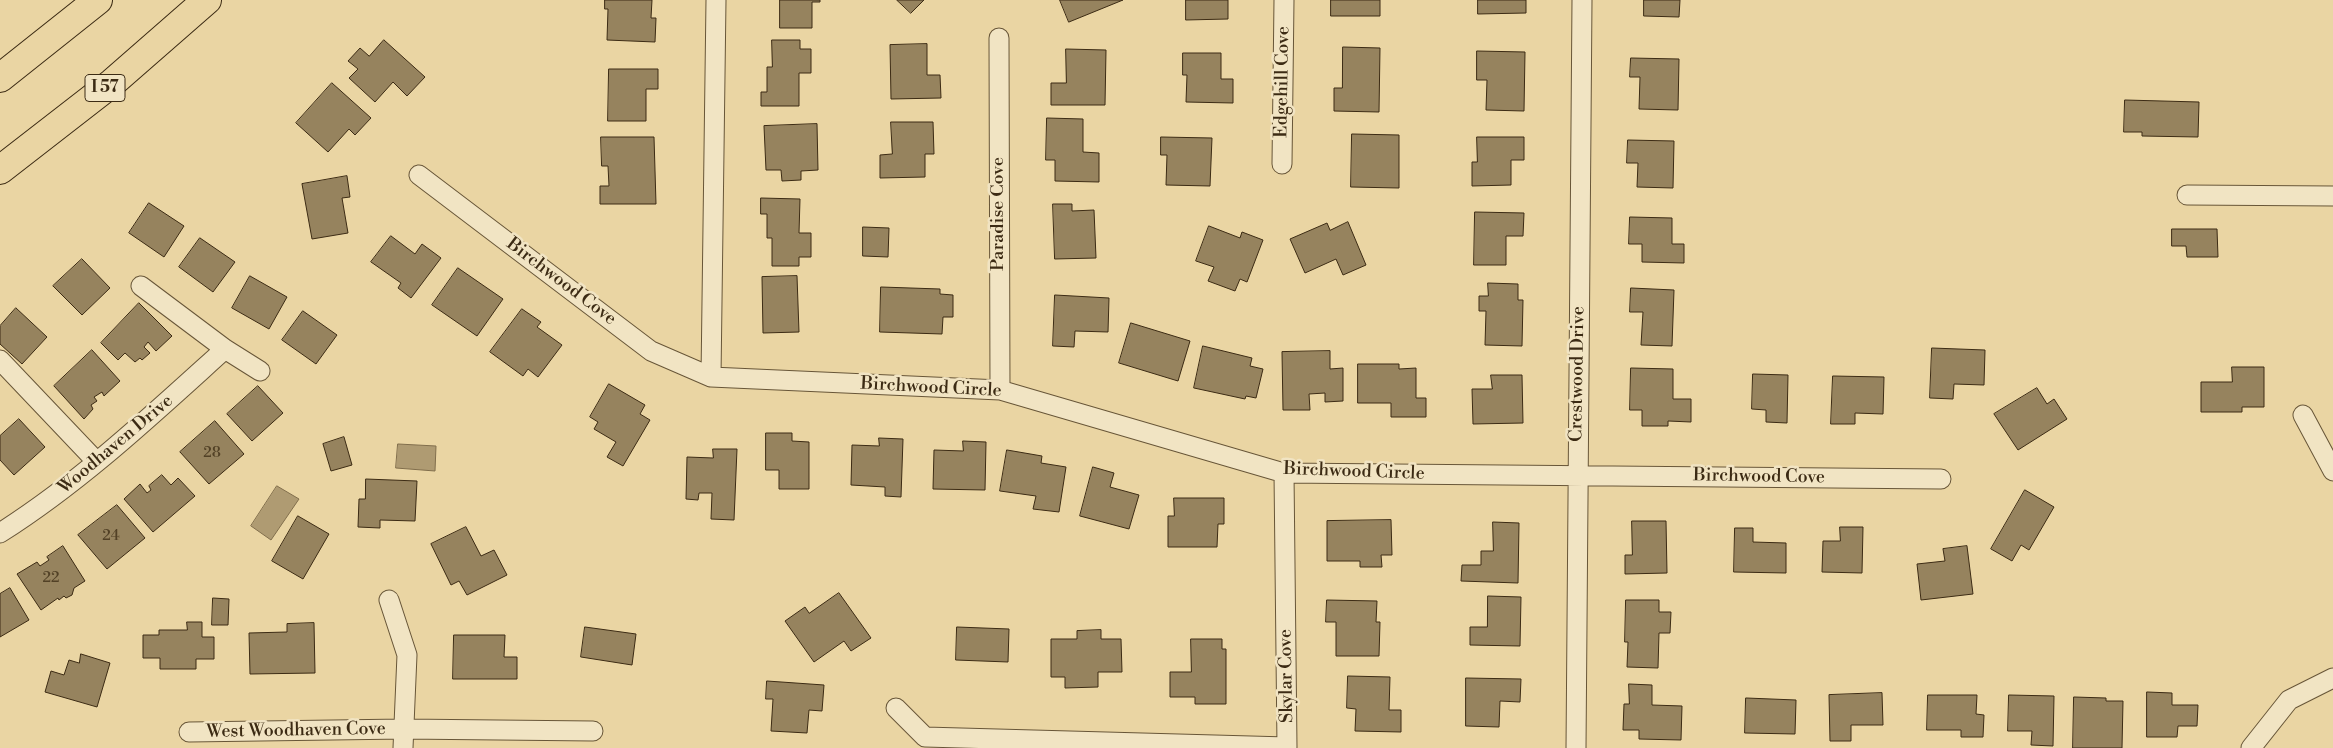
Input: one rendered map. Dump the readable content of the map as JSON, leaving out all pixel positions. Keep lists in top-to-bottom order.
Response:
{
  "streets": {
    "highway": ["I 57"],
    "street": [
      "Edgehill Cove",
      "Paradise Cove",
      "Birchwood Cove",
      "Crestwood Drive",
      "Birchwood Circle",
      "Woodhaven Drive",
      "Skylar Cove",
      "West Woodhaven Cove"
    ]
  },
  "crossings": [
    ["Paradise Cove", "Birchwood Circle"],
    ["Birchwood Cove", "Crestwood Drive"],
    ["Birchwood Cove", "Birchwood Circle"],
    ["Crestwood Drive", "Birchwood Circle"],
    ["Birchwood Circle", "Skylar Cove"]
  ],
  "house_numbers": ["28", "24", "22"]
}
